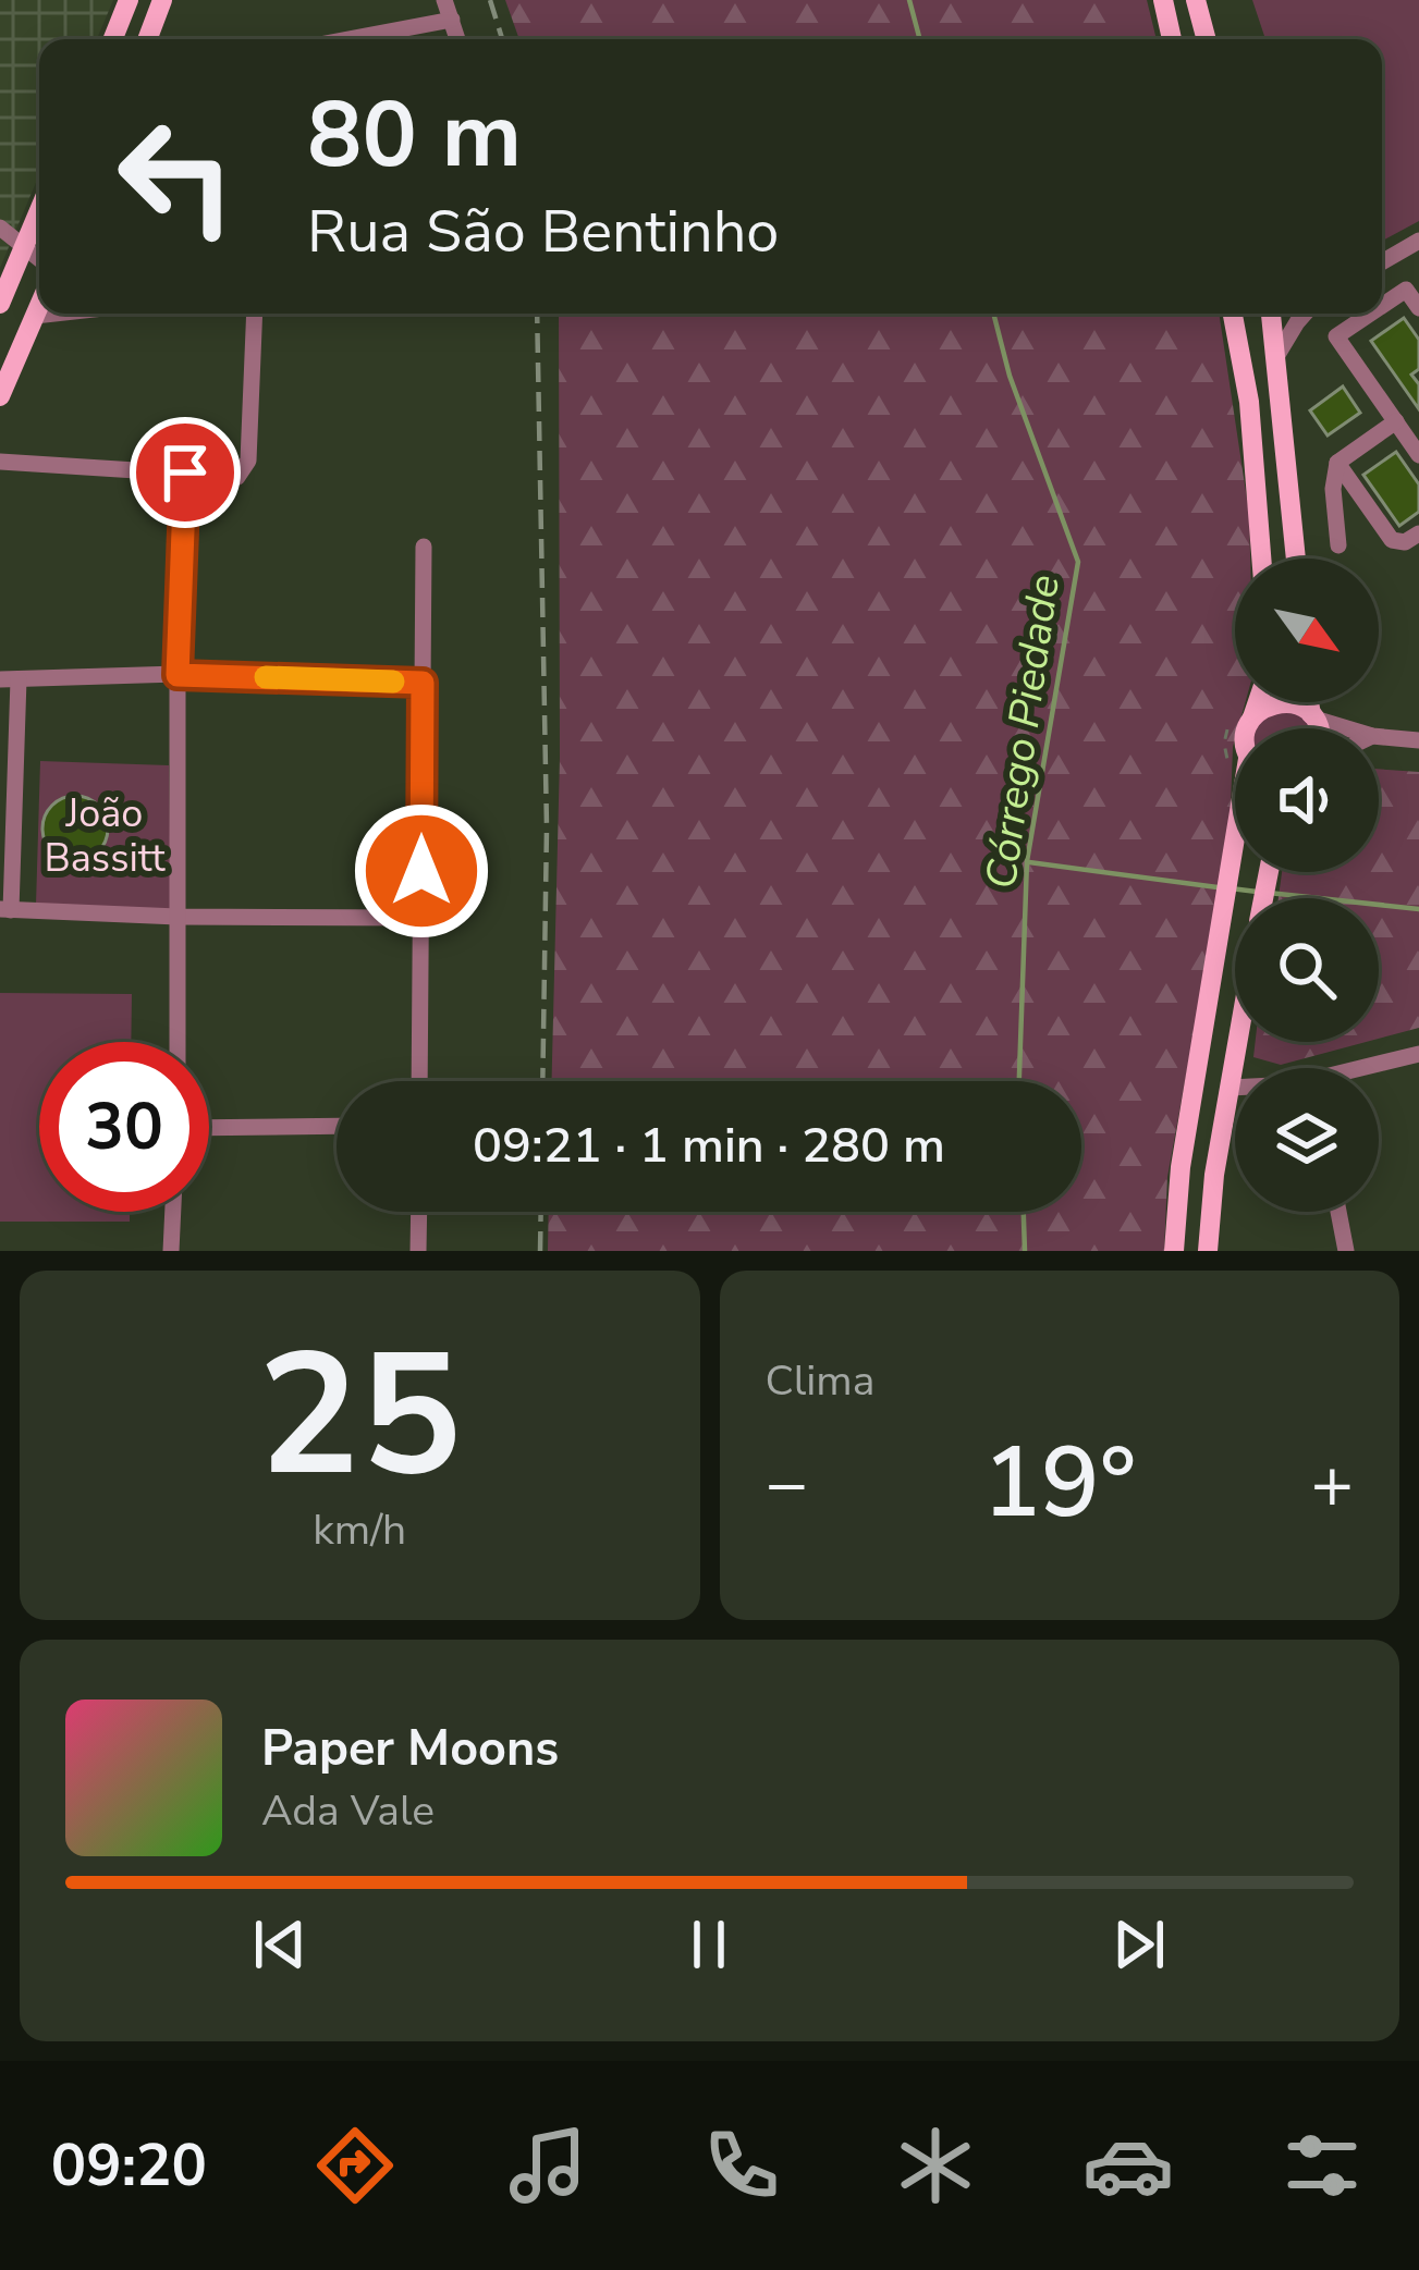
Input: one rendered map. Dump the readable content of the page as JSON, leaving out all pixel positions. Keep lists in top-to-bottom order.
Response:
{
  "water": ["Córrego Piedade"],
  "parks": ["João Bassitt"],
  "north": "bottom right",
  "page": {
    "turn": ["80 m", "Rua São Bentinho"],
    "limit": "30",
    "trip": "09:21 · 1 min · 280 m",
    "tile": [
      ["25", "km/h"],
      "Clima"
    ],
    "heat": ["−", "19°", "+"],
    "song": ["Paper Moons", "Ada Vale"],
    "tabs": "09:20"
  }
}
